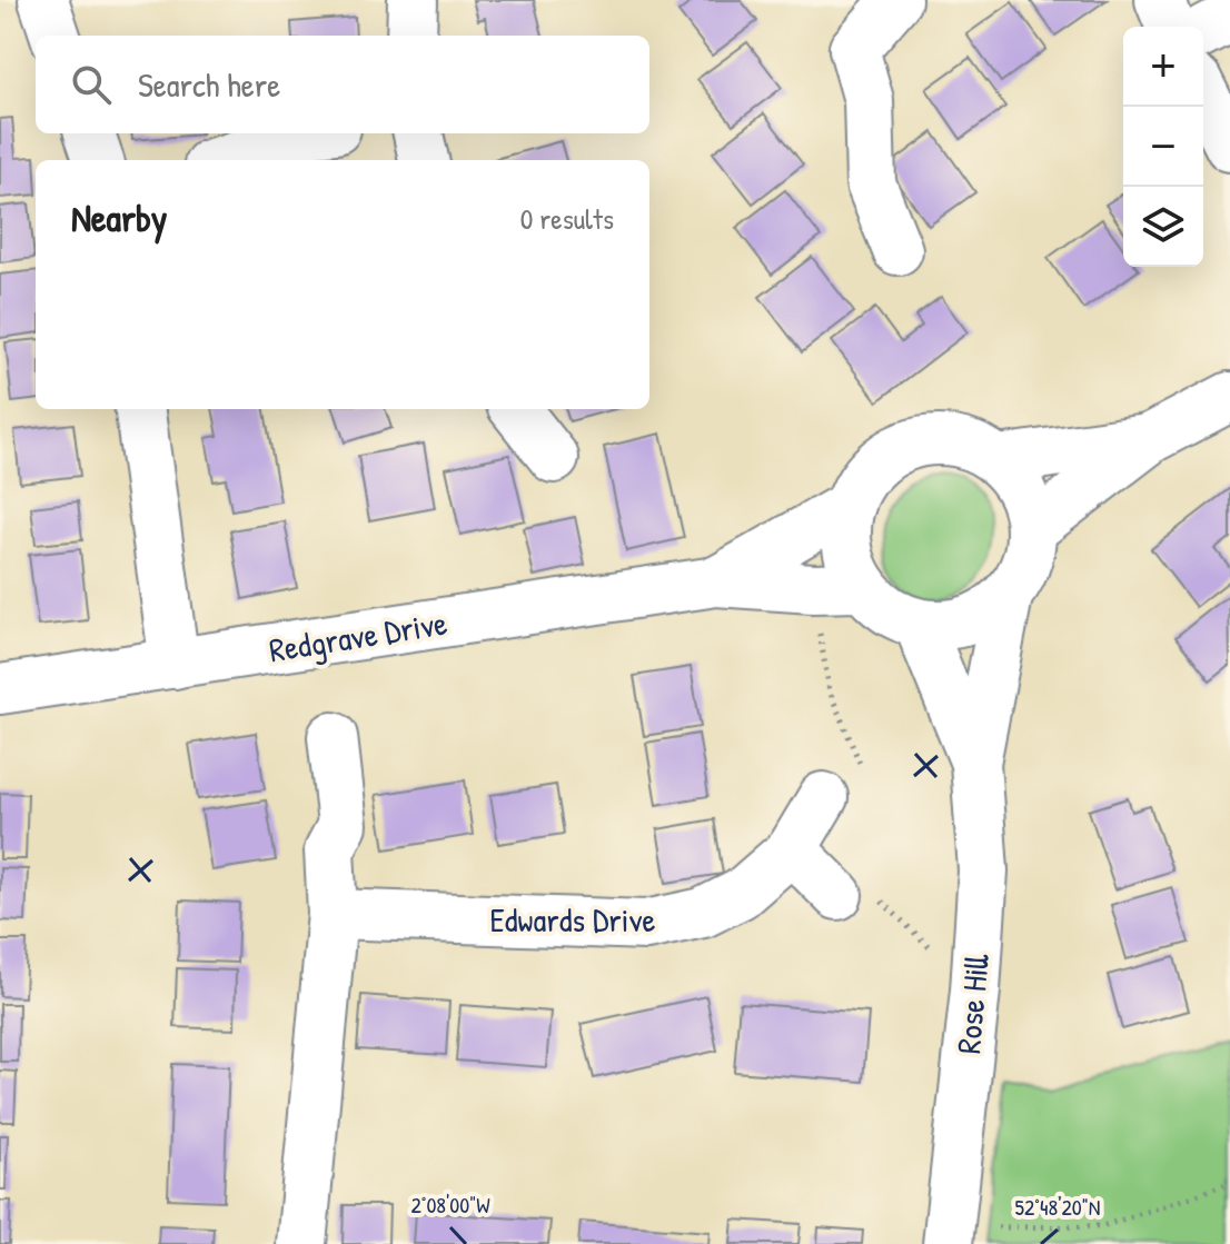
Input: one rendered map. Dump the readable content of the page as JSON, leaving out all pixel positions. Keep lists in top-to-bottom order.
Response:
{
  "streets": {
    "street": ["Redgrave Drive", "Edwards Drive", "Rose Hill"]
  },
  "crossings": [
    ["Redgrave Drive", "Rose Hill"]
  ],
  "page": {
    "map_buttons": ["+", "−"],
    "search": "Search here",
    "heading": ["Nearby", "0 results"]
  },
  "coordinates": ["2°08'00\"W", "52°48'20\"N"]
}
